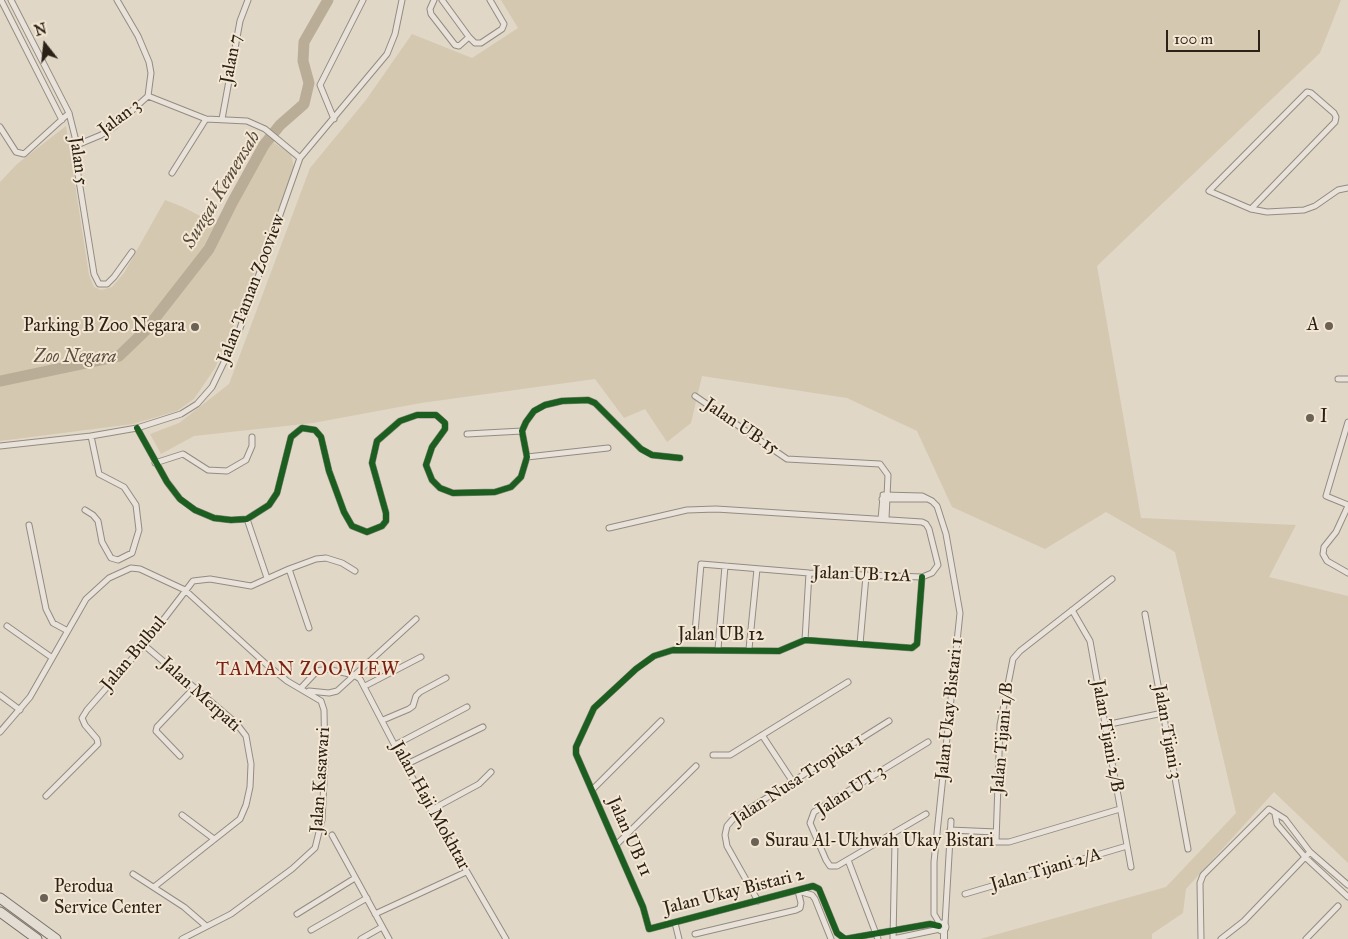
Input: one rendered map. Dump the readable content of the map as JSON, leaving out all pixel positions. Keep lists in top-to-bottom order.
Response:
{
  "streets": {
    "street": [
      "Jalan 7",
      "Jalan 3",
      "Jalan 5",
      "Jalan Taman Zooview",
      "Jalan UB 15",
      "Jalan UB 12A",
      "Jalan UB 12",
      "Jalan Bulbul",
      "Jalan Merpati",
      "Jalan Ukay Bistari 1",
      "Jalan Tijani 3",
      "Jalan Tijani 2/B",
      "Jalan Tijani 1/B",
      "Jalan Kasawari",
      "Jalan Nusa Tropika 1",
      "Jalan UT 3",
      "Jalan Haji Mokhtar",
      "Jalan UB 11",
      "Jalan Tijani 2/A",
      "Jalan Ukay Bistari 2"
    ]
  },
  "crossings": [
    ["Jalan 3", "Jalan 5"],
    ["Jalan UB 15", "Jalan UB 12A"],
    ["Jalan UB 15", "Jalan Ukay Bistari 1"],
    ["Jalan UB 12A", "Jalan UB 12"],
    ["Jalan UB 12", "Jalan UB 11"],
    ["Jalan Bulbul", "Jalan Merpati"],
    ["Jalan Bulbul", "Jalan Kasawari"],
    ["Jalan Ukay Bistari 1", "Jalan Ukay Bistari 2"],
    ["Jalan Tijani 2/B", "Jalan Tijani 1/B"],
    ["Jalan Tijani 2/B", "Jalan Tijani 2/A"],
    ["Jalan Nusa Tropika 1", "Jalan Ukay Bistari 2"],
    ["Jalan UB 11", "Jalan Ukay Bistari 2"]
  ],
  "districts": ["TAMAN ZOOVIEW"],
  "water": ["Sungai Kemensah"],
  "parks": ["Zoo Negara"],
  "places": [
    "A",
    "Parking B Zoo Negara",
    "I",
    "Surau Al-Ukhwah Ukay Bistari",
    "Perodua Service Center"
  ],
  "scale_bar": "100 m",
  "north": "top"
}
